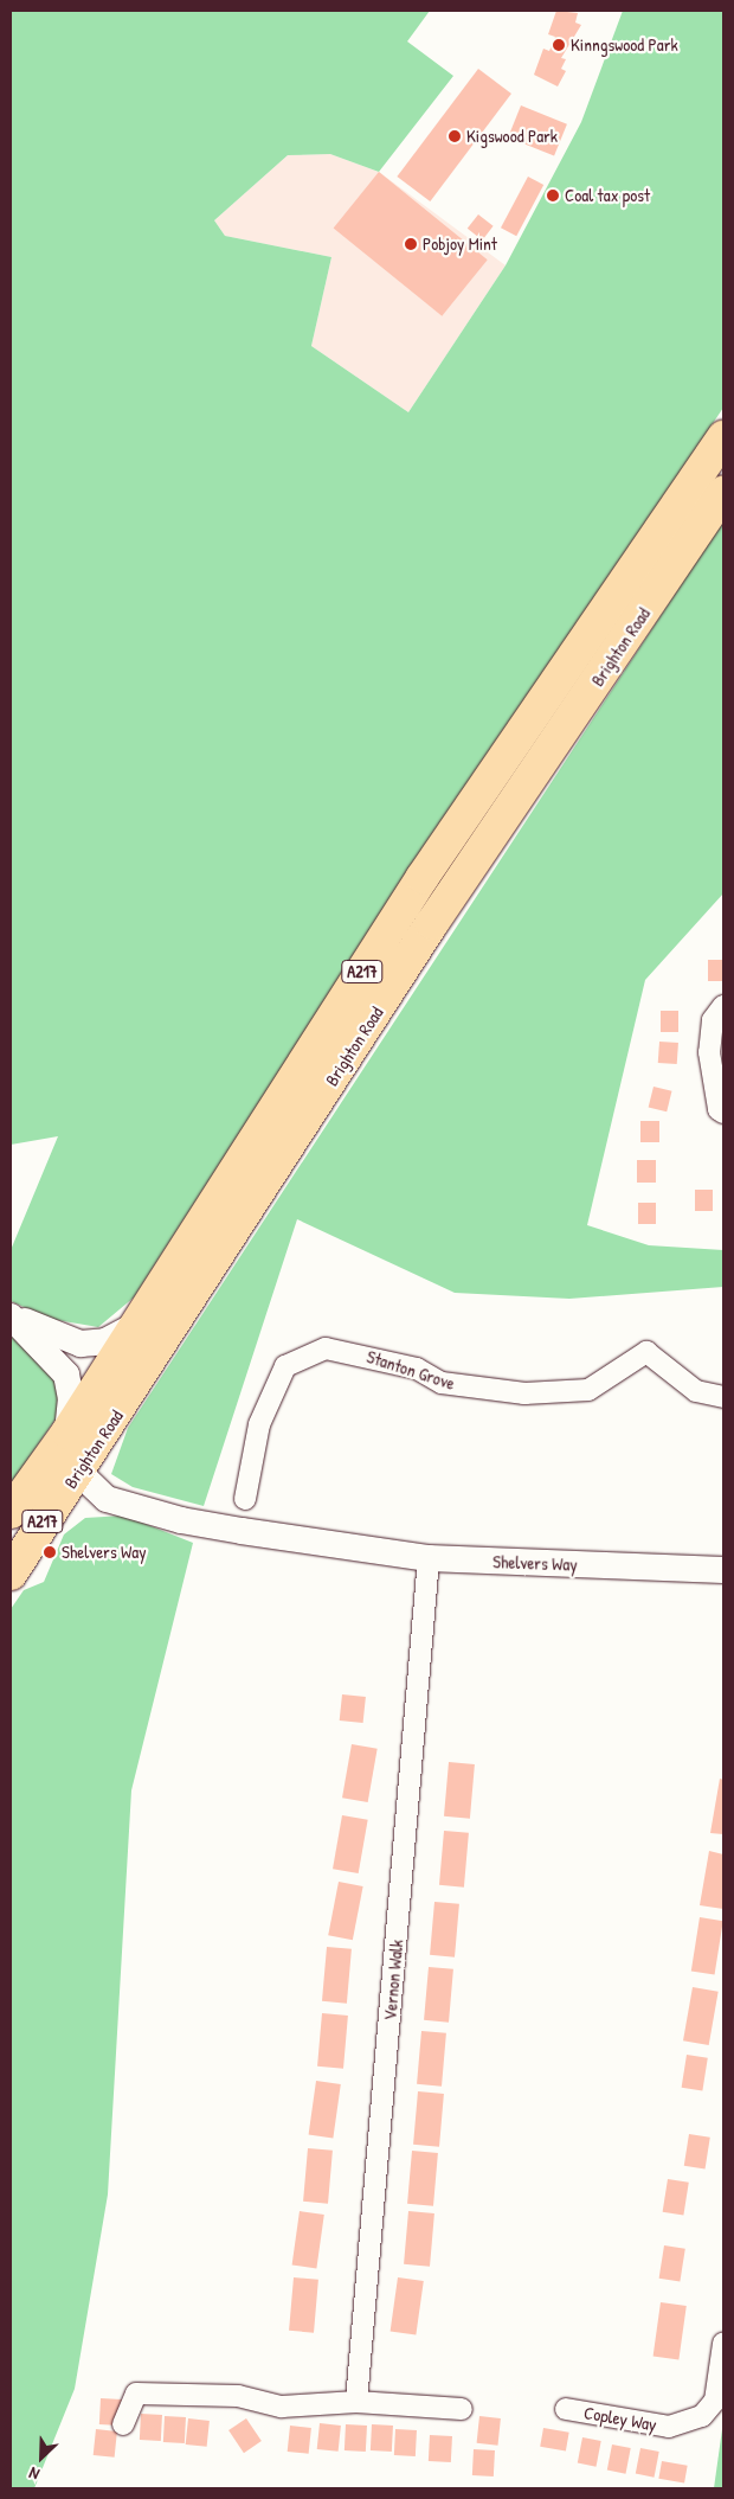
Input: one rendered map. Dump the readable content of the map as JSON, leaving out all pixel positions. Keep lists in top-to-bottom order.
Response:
{
  "streets": {
    "highway": ["Brighton Road", "A217"],
    "street": [
      "Stanton Grove",
      "Shelvers Way",
      "Vernon Walk",
      "Copley Way"
    ]
  },
  "crossings": [
    ["Brighton Road", "Shelvers Way"],
    ["Shelvers Way", "Vernon Walk"]
  ],
  "places": [
    "Kinngswood Park",
    "Kigswood Park",
    "Coal tax post",
    "Pobjoy Mint",
    "Shelvers Way"
  ],
  "north": "bottom left"
}
